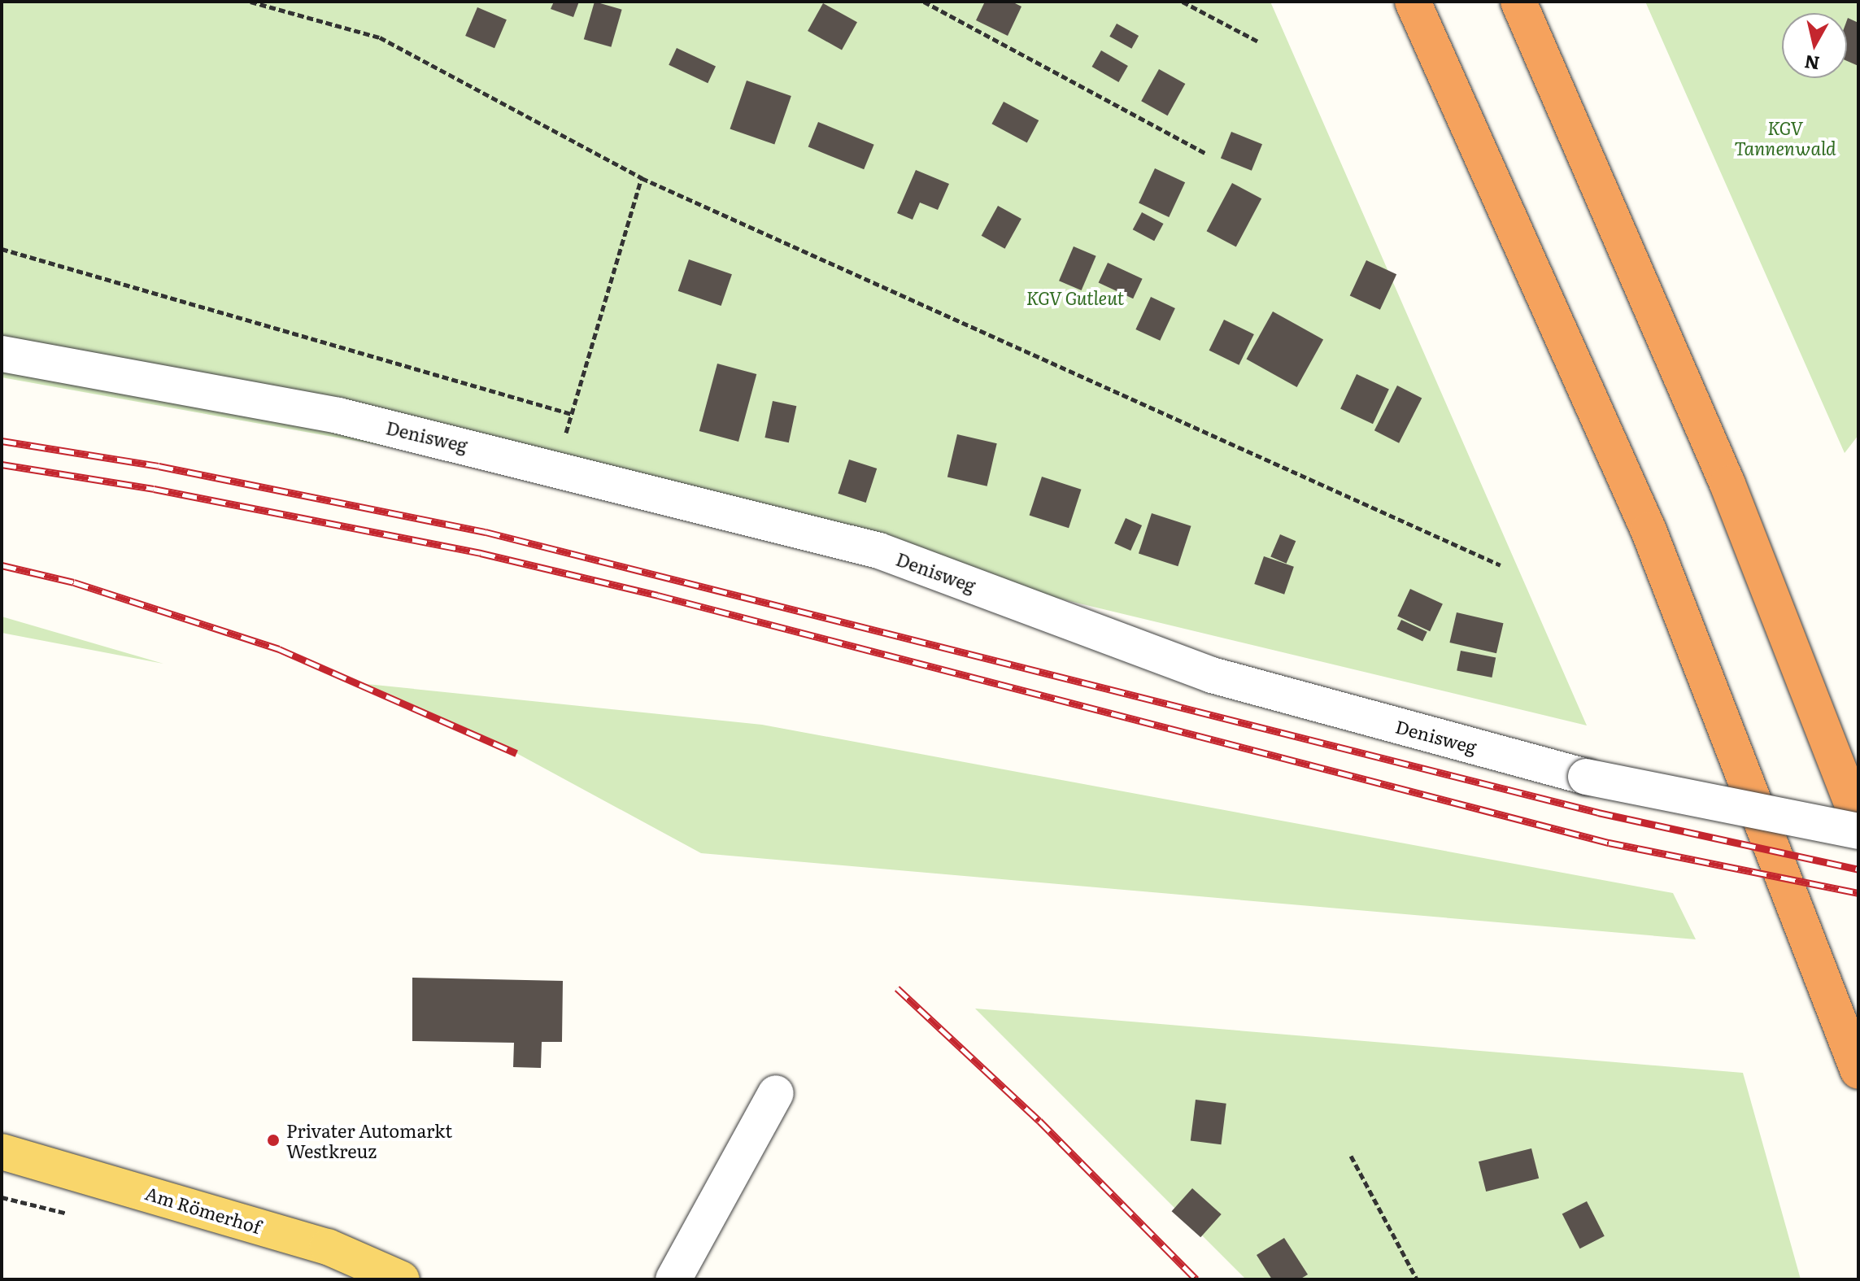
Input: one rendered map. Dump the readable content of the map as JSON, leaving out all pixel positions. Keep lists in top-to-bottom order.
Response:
{
  "streets": {
    "main road": ["Am Römerhof"],
    "lane": ["Denisweg"]
  },
  "parks": ["KGV Tannenwald", "KGV Gutleut"],
  "places": ["Privater Automarkt Westkreuz"],
  "north": "bottom"
}
